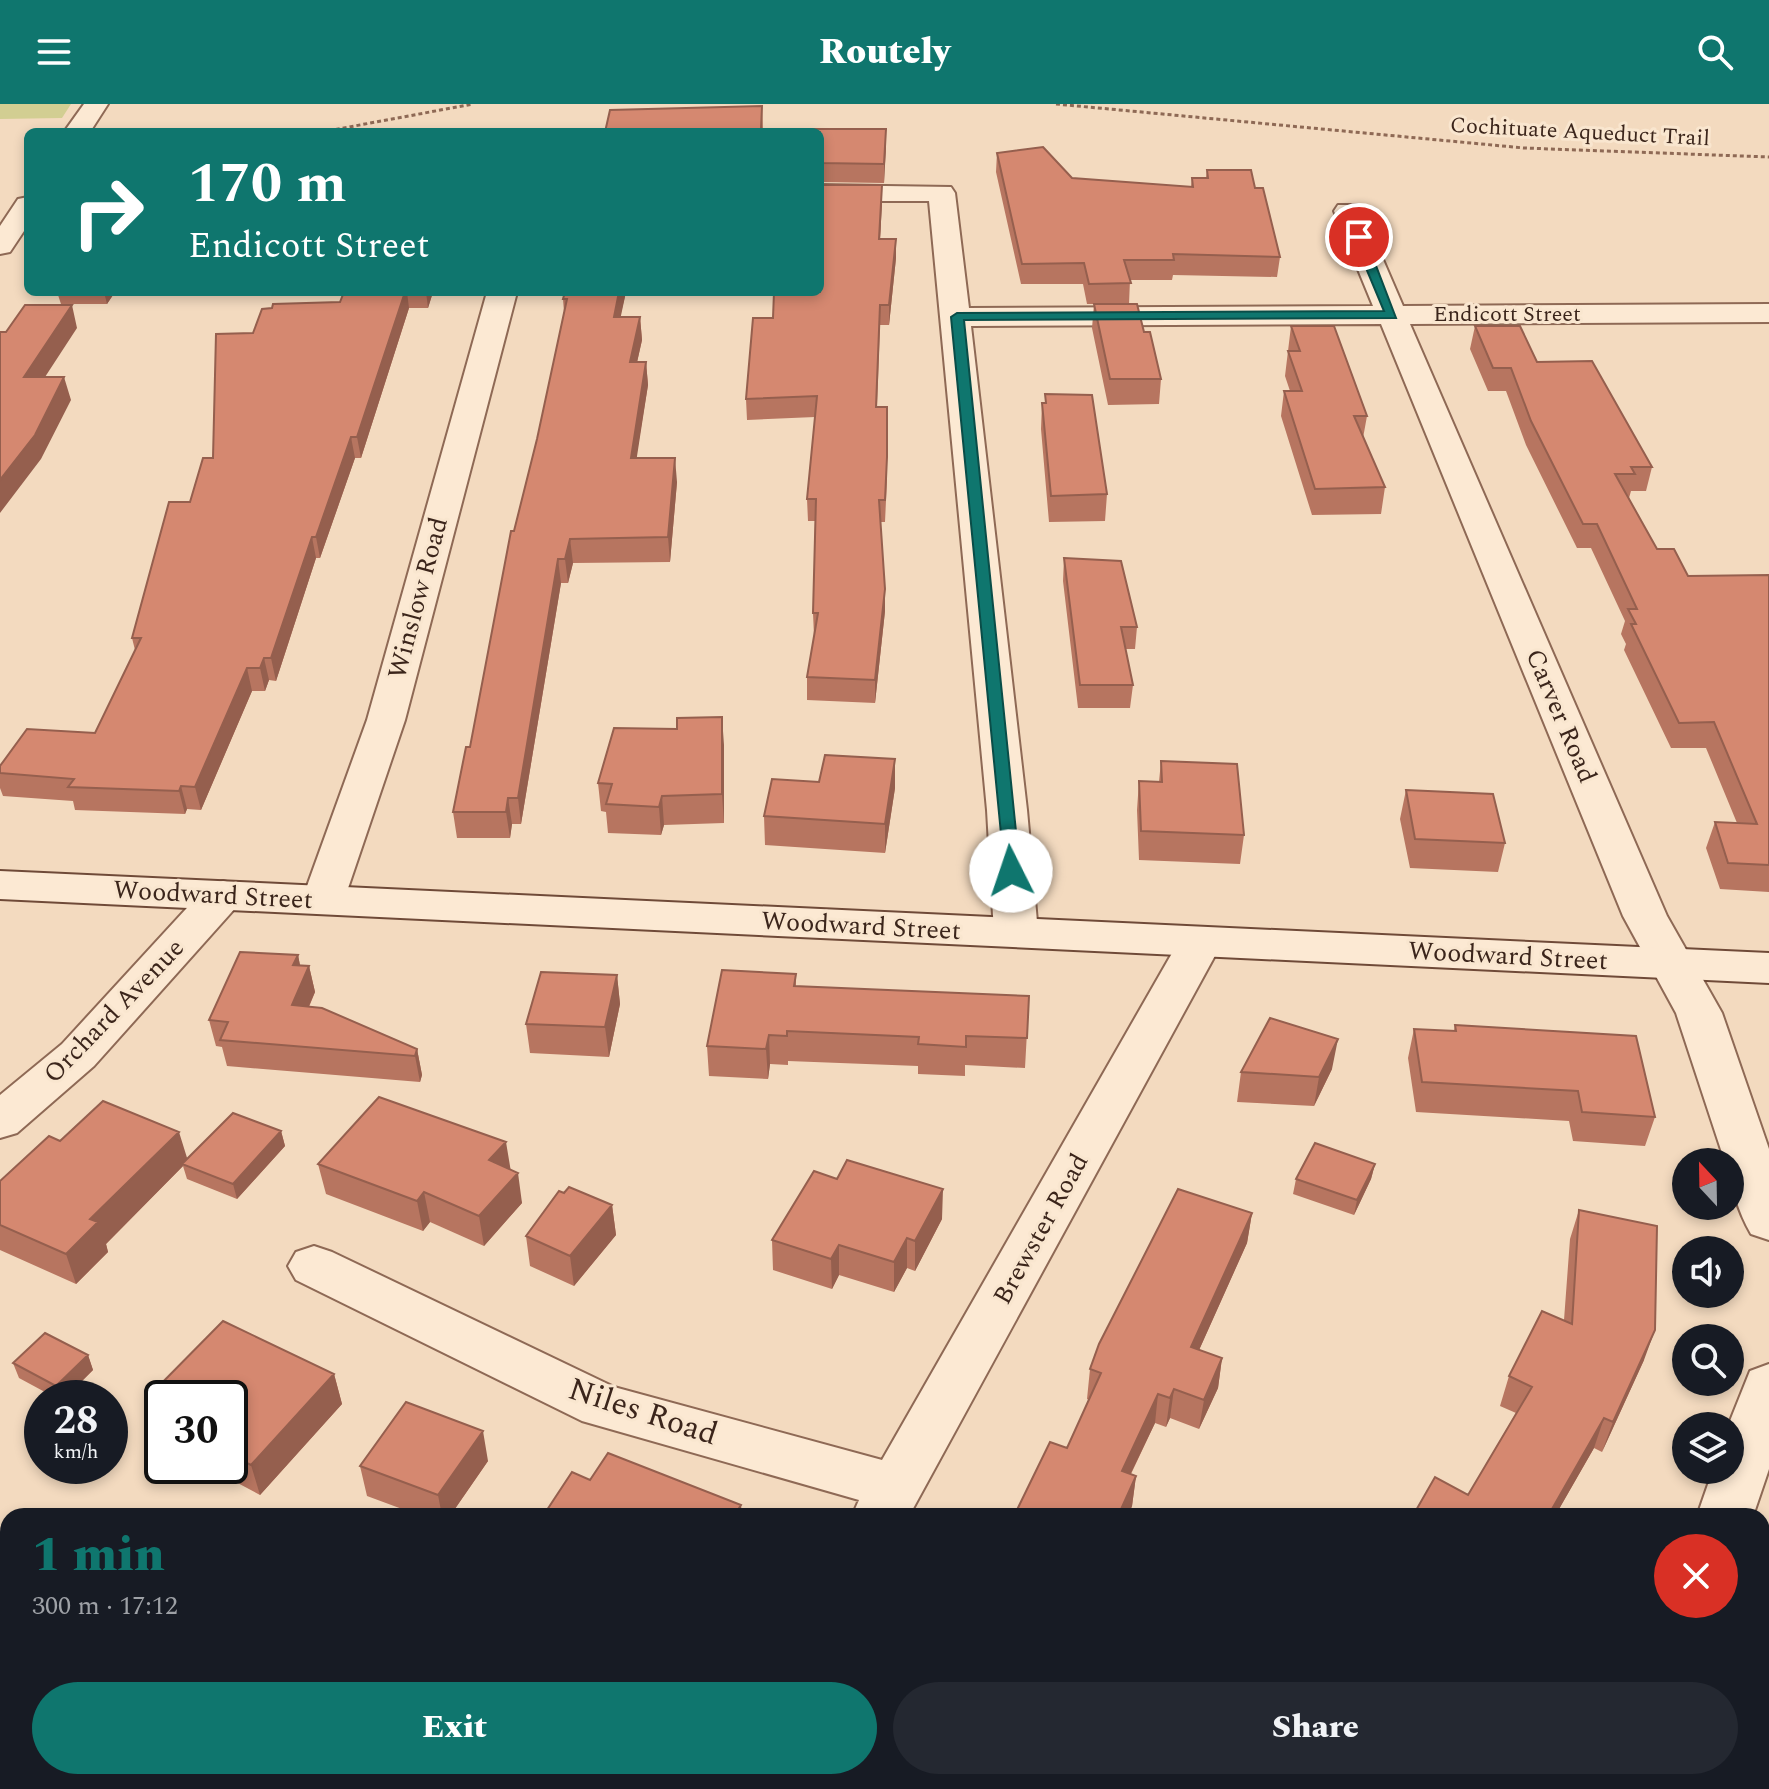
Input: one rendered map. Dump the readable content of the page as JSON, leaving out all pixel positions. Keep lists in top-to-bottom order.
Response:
{
  "streets": {
    "street": [
      "Endicott Street",
      "Winslow Road",
      "Carver Road",
      "Woodward Street",
      "Orchard Avenue",
      "Brewster Road",
      "Niles Road"
    ],
    "path": ["Cochituate Aqueduct Trail"]
  },
  "crossings": [
    ["Endicott Street", "Carver Road"],
    ["Winslow Road", "Woodward Street"],
    ["Carver Road", "Woodward Street"],
    ["Woodward Street", "Orchard Avenue"],
    ["Woodward Street", "Brewster Road"],
    ["Brewster Road", "Niles Road"]
  ],
  "north": "top",
  "page": {
    "header": "Routely",
    "turn": ["170 m", "Endicott Street"],
    "speed": "28 km/h",
    "limit": "30",
    "heading": ["1 min", "300 m · 17:12"],
    "buttons": ["Exit", "Share"]
  }
}
